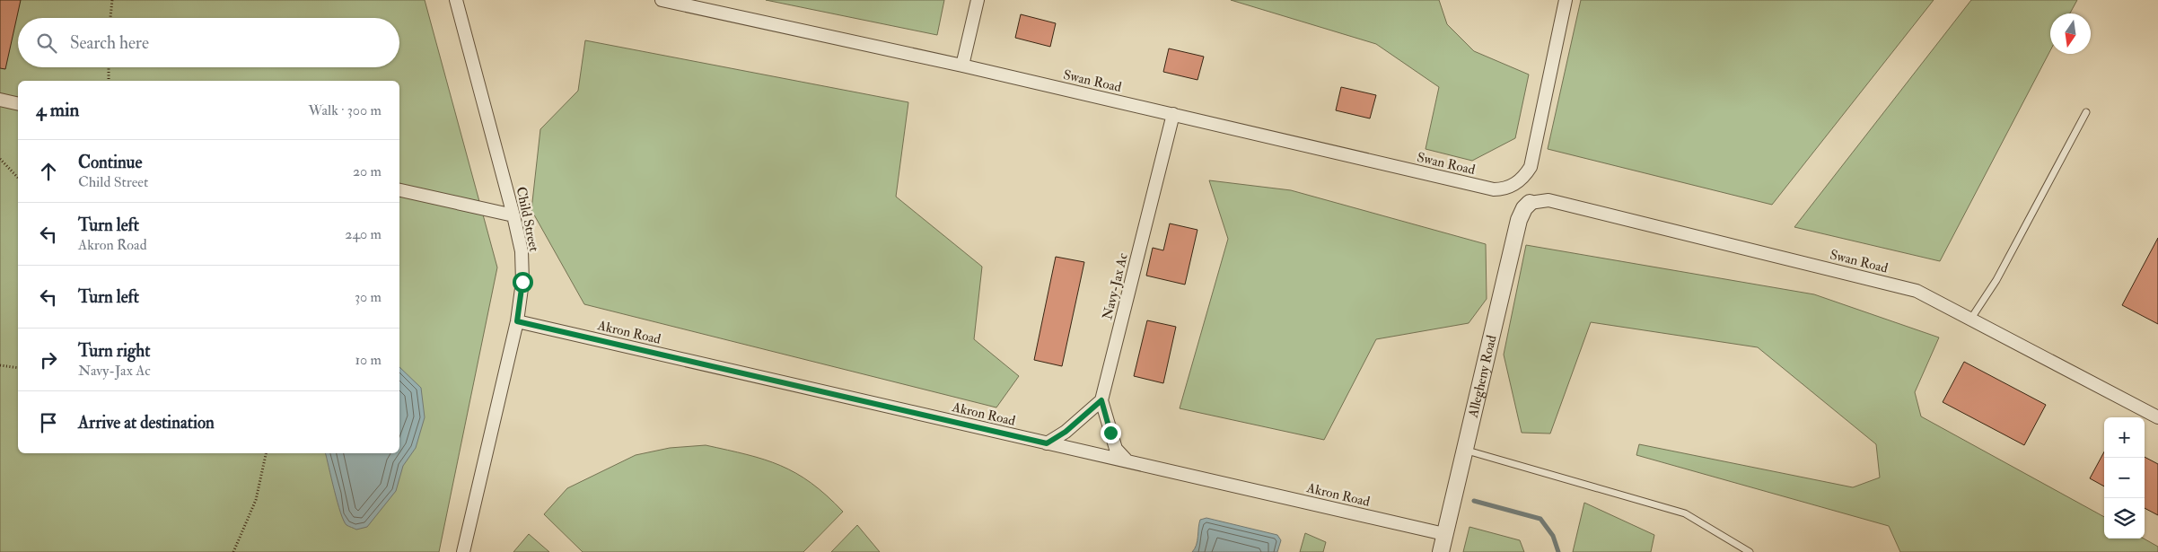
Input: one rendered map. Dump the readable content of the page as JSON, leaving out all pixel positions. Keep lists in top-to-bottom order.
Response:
{
  "streets": {
    "street": [
      "Swan Road",
      "Child Street",
      "Navy-Jax Ac",
      "Akron Road",
      "Allegheny Road"
    ]
  },
  "crossings": [
    ["Swan Road", "Navy-Jax Ac"],
    ["Swan Road", "Allegheny Road"],
    ["Child Street", "Akron Road"],
    ["Akron Road", "Allegheny Road"]
  ],
  "north": "bottom",
  "page": {
    "search": "Search here",
    "heading": ["4 min", "Walk · 300 m"],
    "list": [
      ["Continue", "Child Street", "20 m"],
      ["Turn left", "Akron Road", "240 m"],
      ["Turn left", "30 m"],
      ["Turn right", "Navy-Jax Ac", "10 m"],
      "Arrive at destination"
    ],
    "map_buttons": ["+", "−"]
  }
}
